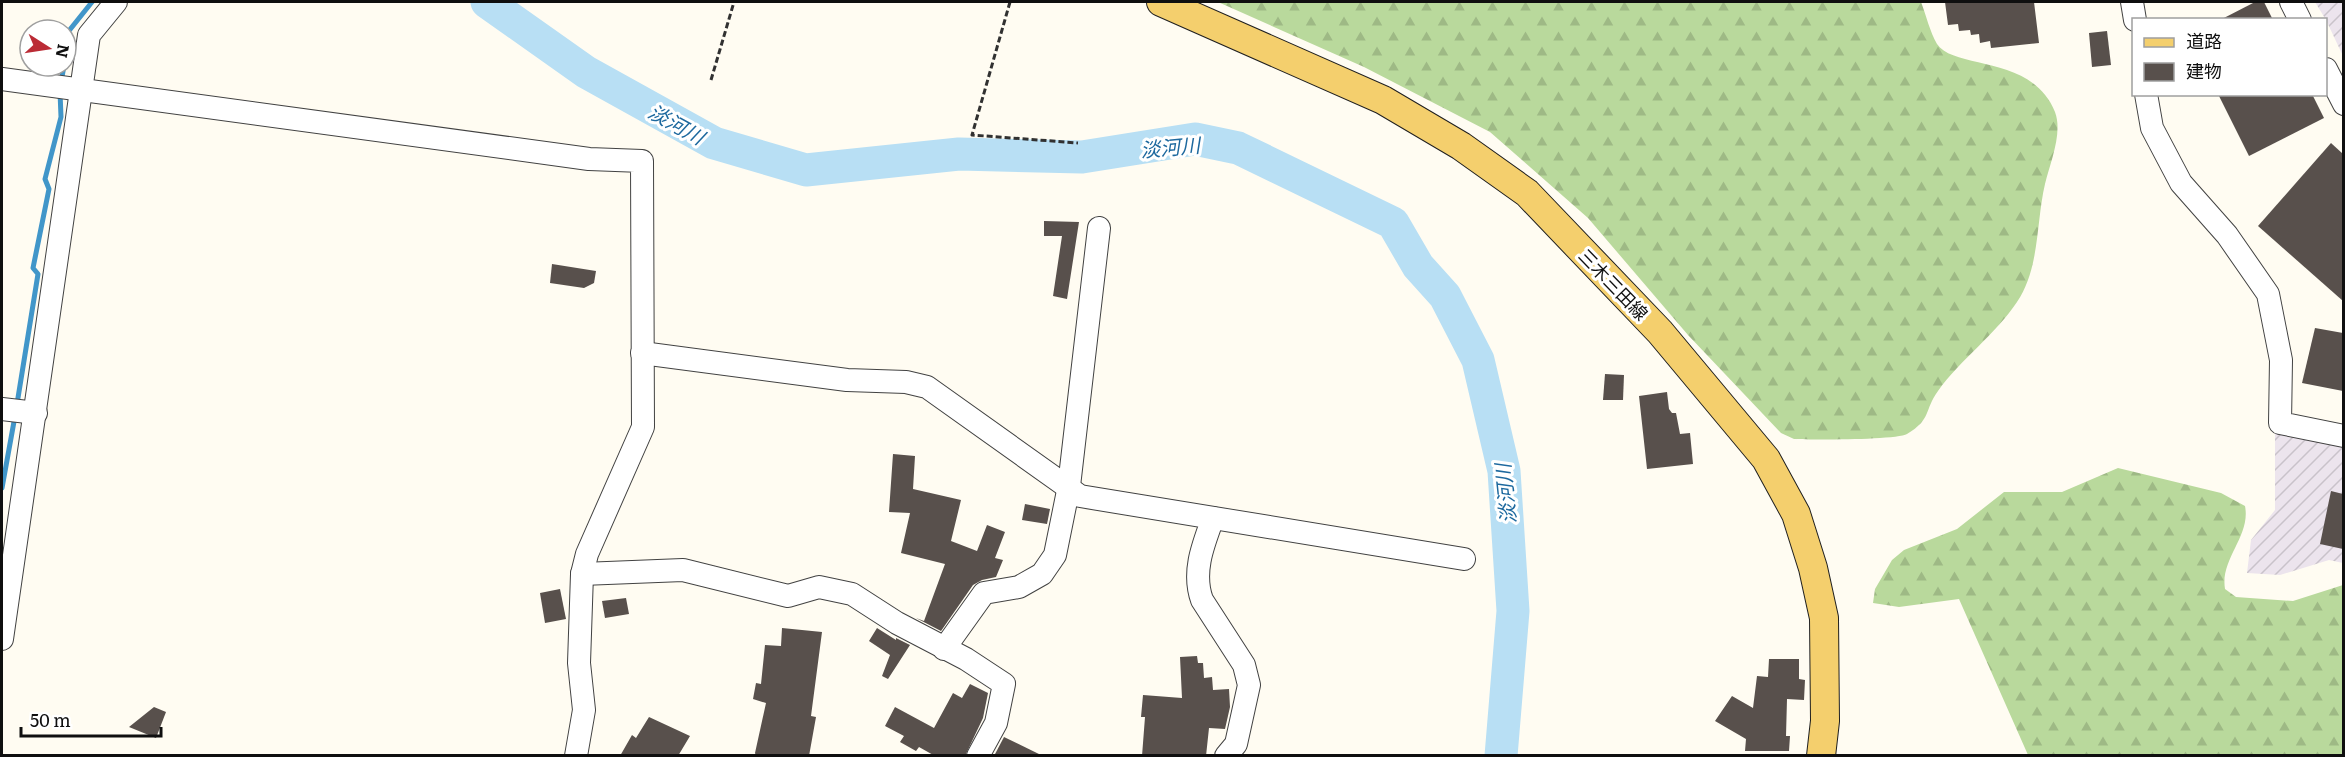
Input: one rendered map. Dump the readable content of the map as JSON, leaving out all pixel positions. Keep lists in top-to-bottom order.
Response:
{
  "streets": {
    "main road": ["三木三田線"]
  },
  "water": ["淡河川"],
  "legend": ["道路", "建物"],
  "scale_bar": "50 m",
  "north": "right"
}
